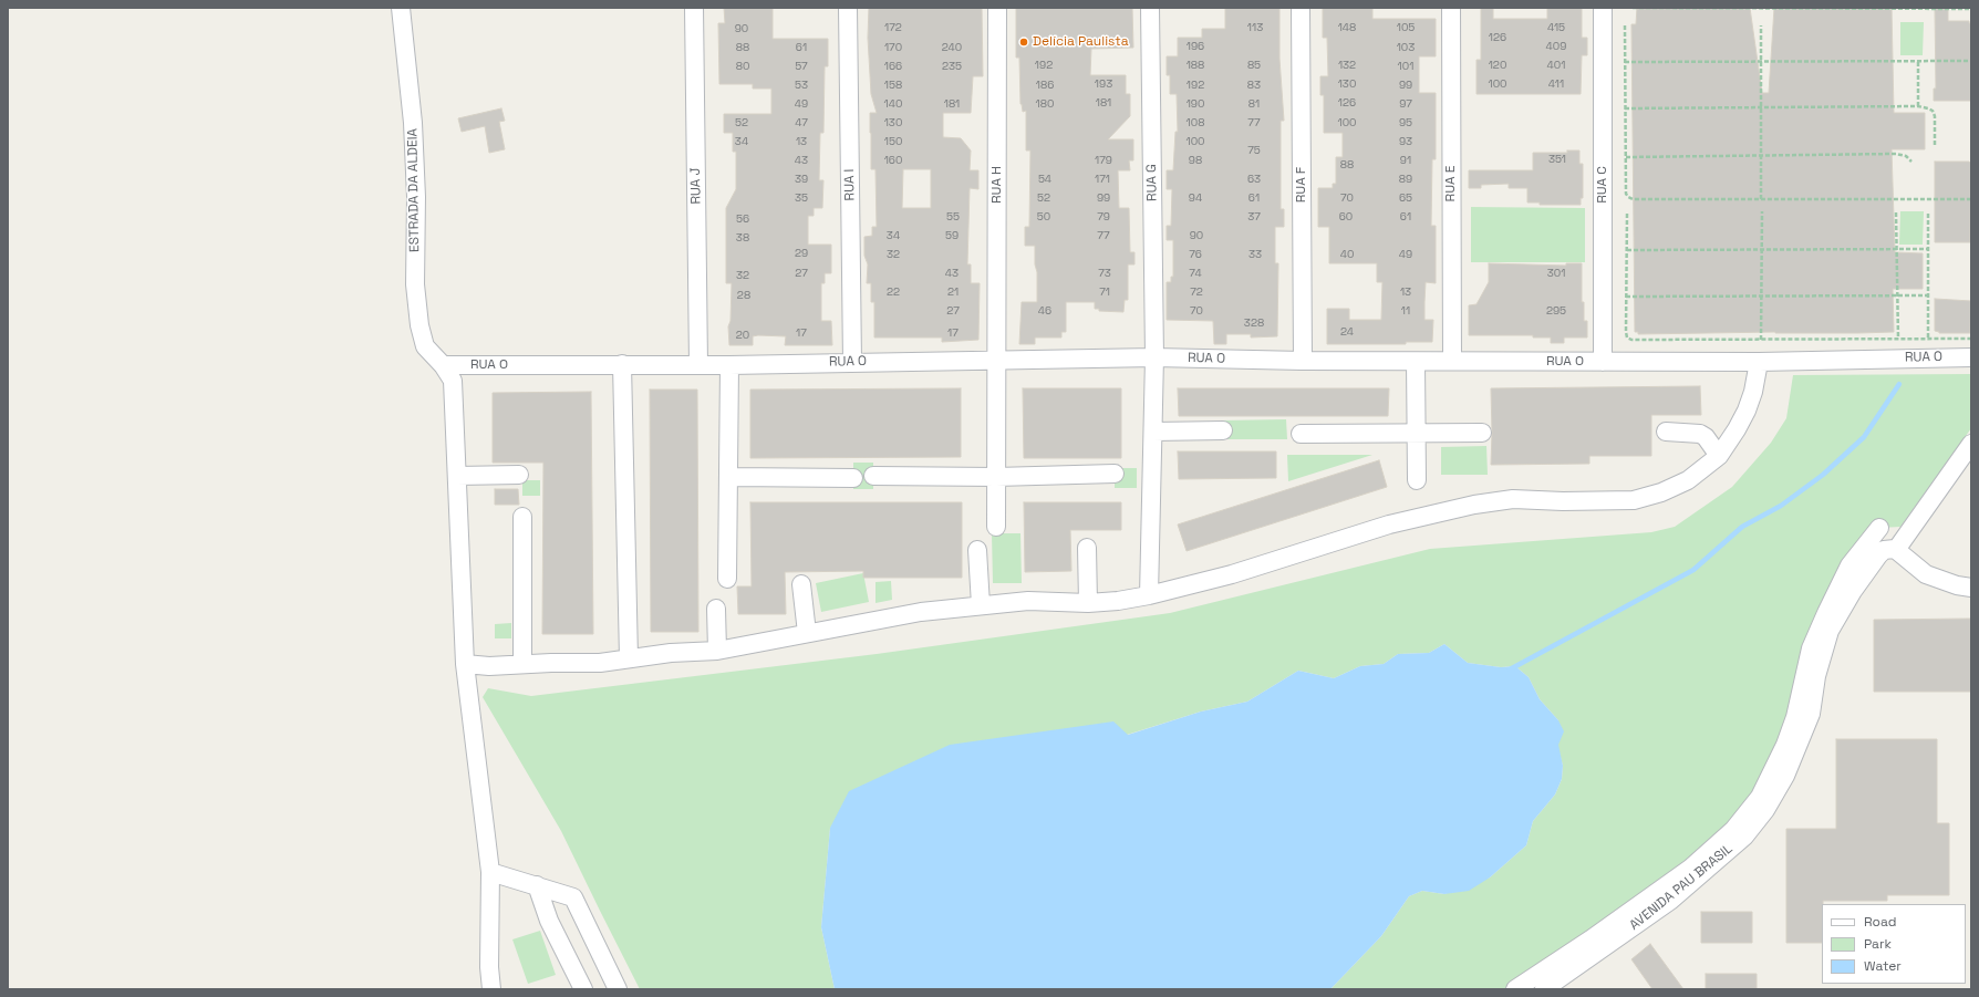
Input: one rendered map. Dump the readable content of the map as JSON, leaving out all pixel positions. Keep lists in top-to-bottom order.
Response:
{
  "streets": {
    "street": [
      "RUA G",
      "RUA E",
      "RUA I",
      "RUA H",
      "RUA F",
      "RUA C",
      "RUA J",
      "ESTRADA DA ALDEIA",
      "RUA O",
      "AVENIDA PAU BRASIL"
    ]
  },
  "crossings": [
    ["RUA G", "RUA O"],
    ["RUA E", "RUA O"],
    ["RUA I", "RUA O"],
    ["RUA H", "RUA O"],
    ["RUA F", "RUA O"],
    ["RUA C", "RUA O"],
    ["RUA J", "RUA O"],
    ["ESTRADA DA ALDEIA", "RUA O"]
  ],
  "places": ["Delícia Paulista"],
  "house_numbers": [
    "172",
    "113",
    "148",
    "105",
    "415",
    "90",
    "126",
    "196",
    "409",
    "88",
    "61",
    "170",
    "240",
    "103",
    "192",
    "188",
    "85",
    "132",
    "120",
    "401",
    "80",
    "57",
    "166",
    "235",
    "101",
    "193",
    "130",
    "100",
    "411",
    "53",
    "158",
    "186",
    "192",
    "83",
    "99",
    "181",
    "126",
    "49",
    "140",
    "181",
    "180",
    "190",
    "81",
    "97",
    "52",
    "47",
    "130",
    "108",
    "77",
    "100",
    "95",
    "34",
    "13",
    "150",
    "100",
    "93",
    "75",
    "351",
    "43",
    "160",
    "179",
    "98",
    "91",
    "88",
    "39",
    "54",
    "171",
    "63",
    "89",
    "35",
    "52",
    "99",
    "94",
    "61",
    "70",
    "65",
    "55",
    "50",
    "79",
    "37",
    "60",
    "61",
    "56",
    "34",
    "59",
    "77",
    "90",
    "38",
    "29",
    "32",
    "76",
    "33",
    "40",
    "49",
    "27",
    "43",
    "73",
    "74",
    "301",
    "32",
    "22",
    "21",
    "71",
    "72",
    "13",
    "28",
    "27",
    "46",
    "70",
    "11",
    "295",
    "328",
    "24",
    "17",
    "17",
    "20"
  ],
  "legend": ["Road", "Park", "Water"]
}
